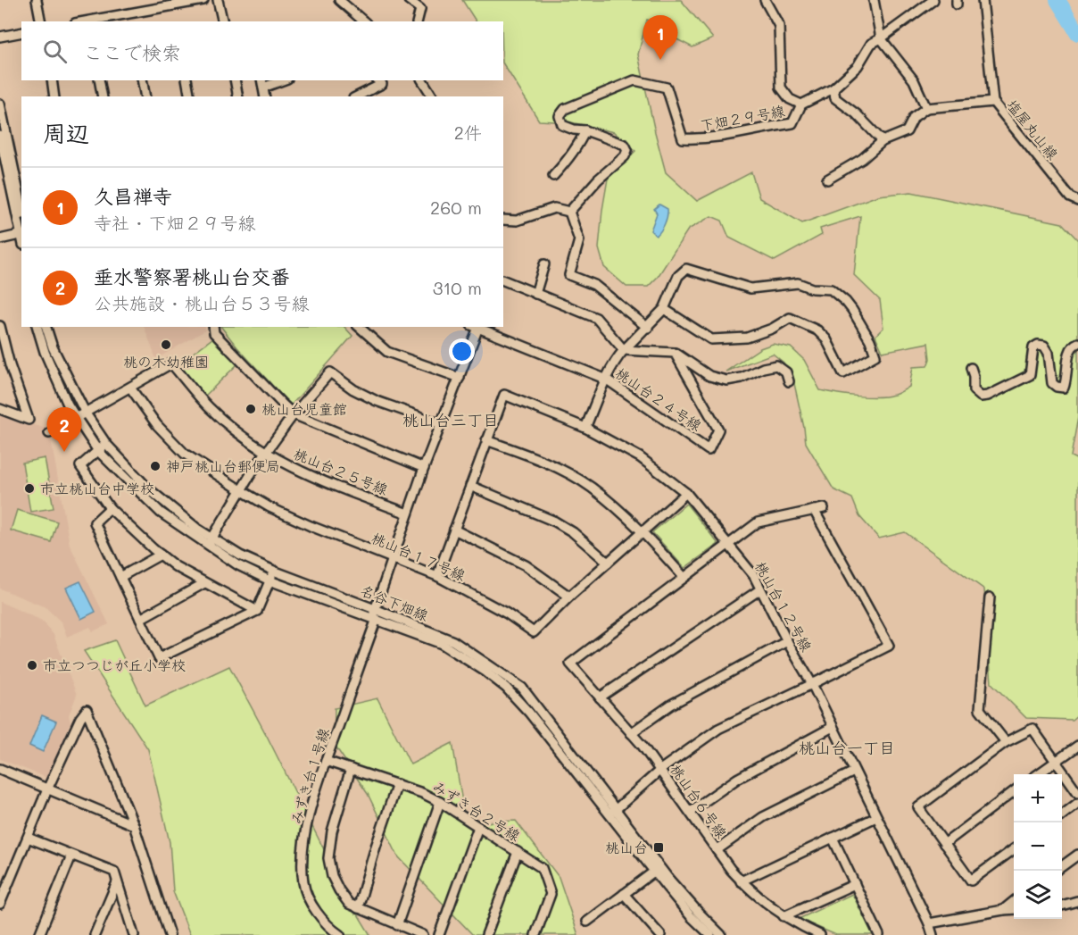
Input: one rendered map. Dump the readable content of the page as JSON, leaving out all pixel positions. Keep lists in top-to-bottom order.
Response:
{
  "streets": {
    "street": [
      "下畑２９号線",
      "塩屋丸山線",
      "桃山台２４号線",
      "桃山台２５号線",
      "桃山台１７号線",
      "名谷下畑線",
      "桃山台１２号線",
      "みずき台１号線",
      "桃山台６号線",
      "みずき台２号線"
    ]
  },
  "crossings": [
    ["桃山台２４号線", "みずき台１号線"],
    ["桃山台２５号線", "桃山台１７号線"],
    ["桃山台２５号線", "みずき台１号線"],
    ["桃山台１７号線", "桃山台１２号線"],
    ["桃山台１７号線", "みずき台１号線"],
    ["名谷下畑線", "みずき台１号線"],
    ["みずき台１号線", "みずき台２号線"]
  ],
  "districts": ["桃山台三丁目", "桃山台一丁目"],
  "places": {
    "other": [
      "桃の木幼稚園",
      "桃山台児童館",
      "神戸桃山台郵便局",
      "市立桃山台中学校",
      "市立つつじが丘小学校"
    ],
    "transit": ["桃山台"]
  },
  "page": {
    "pins": ["1", "2"],
    "search": "ここで検索",
    "heading": ["周辺", "2件"],
    "list": [
      {
        "mark": "1",
        "name": "久昌禅寺",
        "note": "寺社 · 下畑２９号線",
        "value": "260 m"
      },
      {
        "mark": "2",
        "name": "垂水警察署桃山台交番",
        "note": "公共施設 · 桃山台５３号線",
        "value": "310 m"
      }
    ],
    "map_buttons": ["+", "−"]
  }
}
